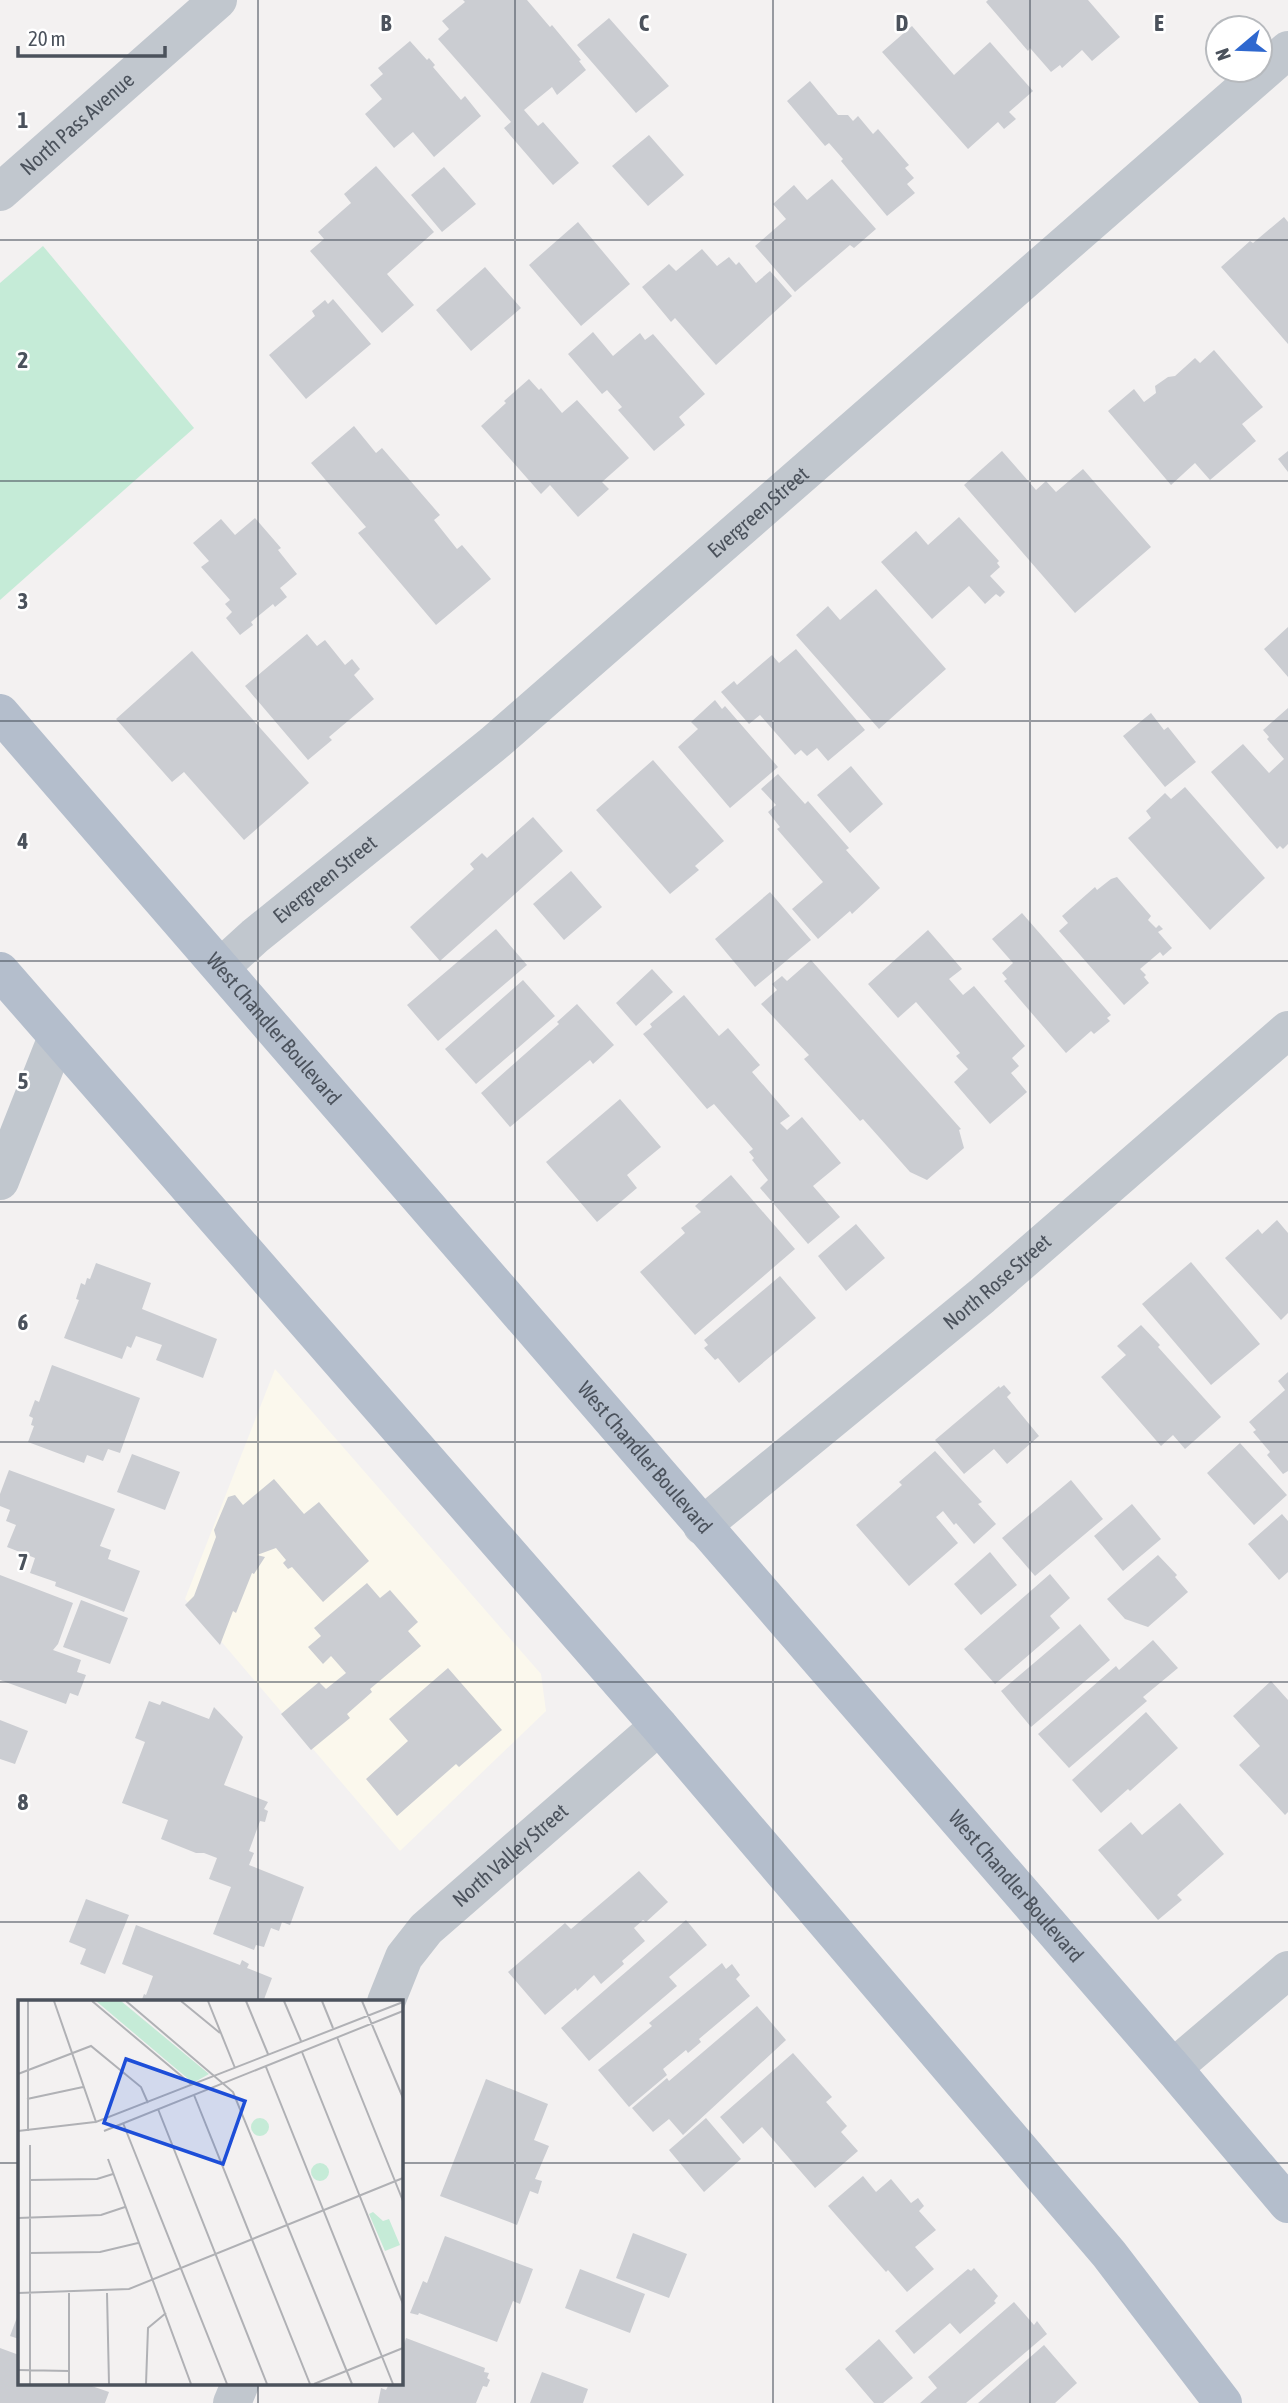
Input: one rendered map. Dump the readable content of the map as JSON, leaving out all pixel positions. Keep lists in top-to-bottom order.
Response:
{
  "streets": {
    "main road": ["West Chandler Boulevard"],
    "street": [
      "North Pass Avenue",
      "Evergreen Street",
      "North Rose Street",
      "North Valley Street"
    ]
  },
  "crossings": [
    ["Evergreen Street", "West Chandler Boulevard"],
    ["West Chandler Boulevard", "North Rose Street"]
  ],
  "scale_bar": "20 m",
  "north": "left",
  "grid": {
    "columns": [
      "B",
      "C",
      "D",
      "E"
    ],
    "rows": [
      "1",
      "2",
      "3",
      "4",
      "5",
      "6",
      "7",
      "8"
    ]
  }
}
